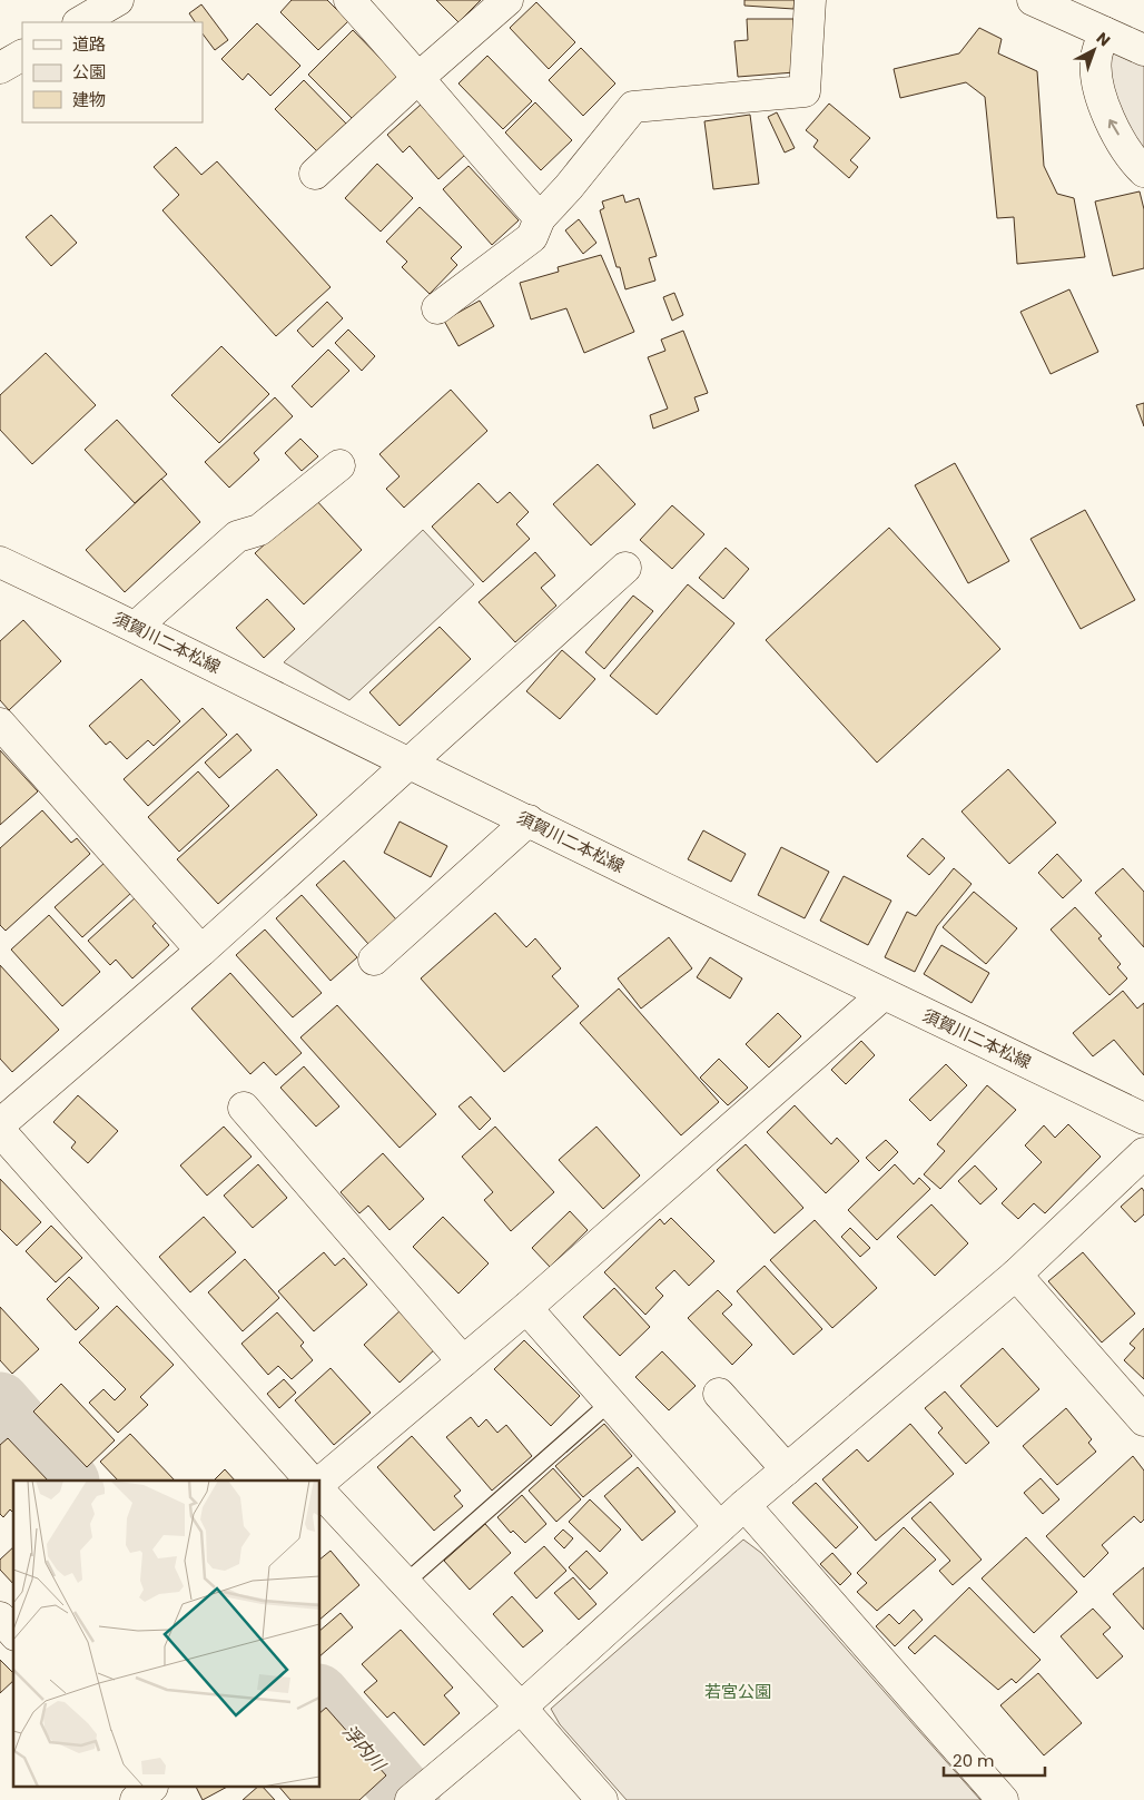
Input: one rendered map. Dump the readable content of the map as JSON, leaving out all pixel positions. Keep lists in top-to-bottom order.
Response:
{
  "streets": {
    "street": ["須賀川二本松線"]
  },
  "water": ["浮内川"],
  "parks": ["若宮公園"],
  "legend": ["道路", "公園", "建物"],
  "scale_bar": "20 m",
  "north": "top right"
}
